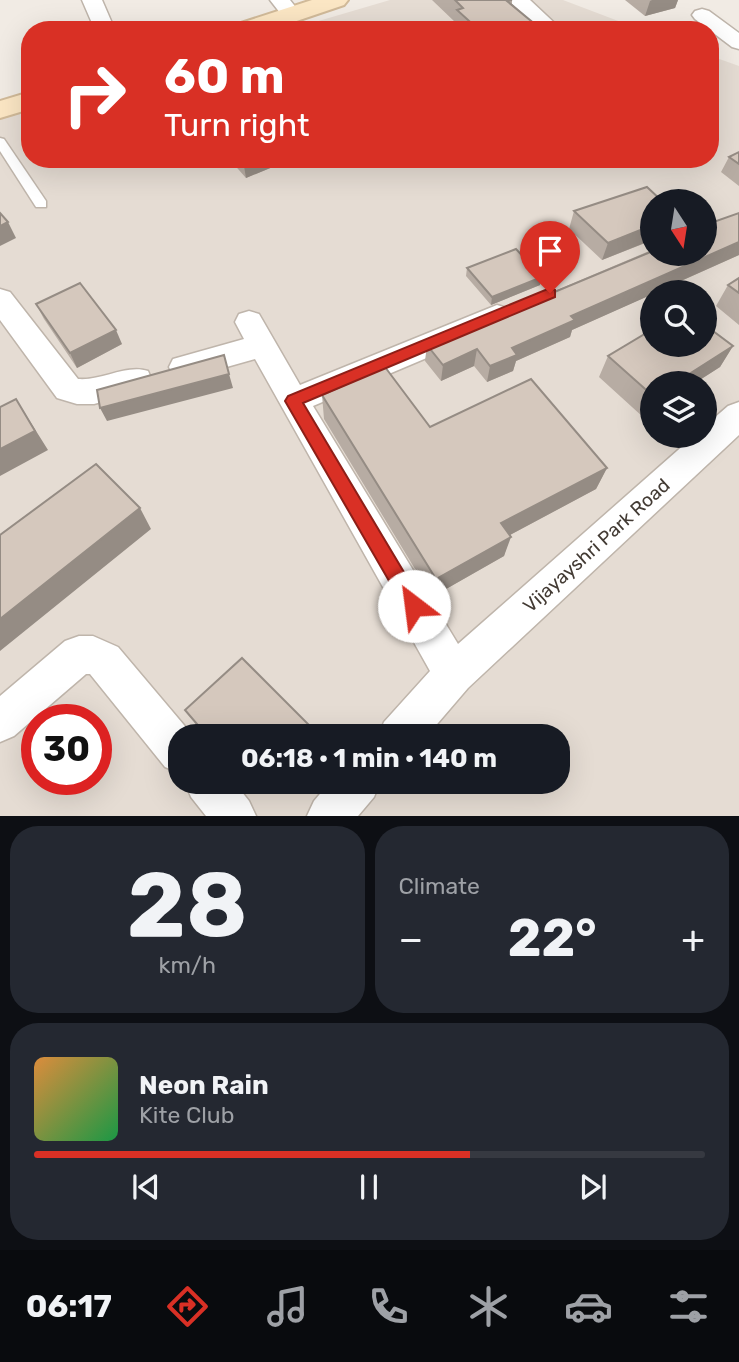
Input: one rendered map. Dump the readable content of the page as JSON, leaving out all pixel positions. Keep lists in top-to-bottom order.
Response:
{
  "streets": {
    "street": ["Vijayayshri Park Road"]
  },
  "north": "bottom",
  "page": {
    "turn": ["60 m", "Turn right"],
    "limit": "30",
    "trip": "06:18 · 1 min · 140 m",
    "tile": [
      ["28", "km/h"],
      "Climate"
    ],
    "heat": ["−", "22°", "+"],
    "song": ["Neon Rain", "Kite Club"],
    "tabs": "06:17"
  }
}
